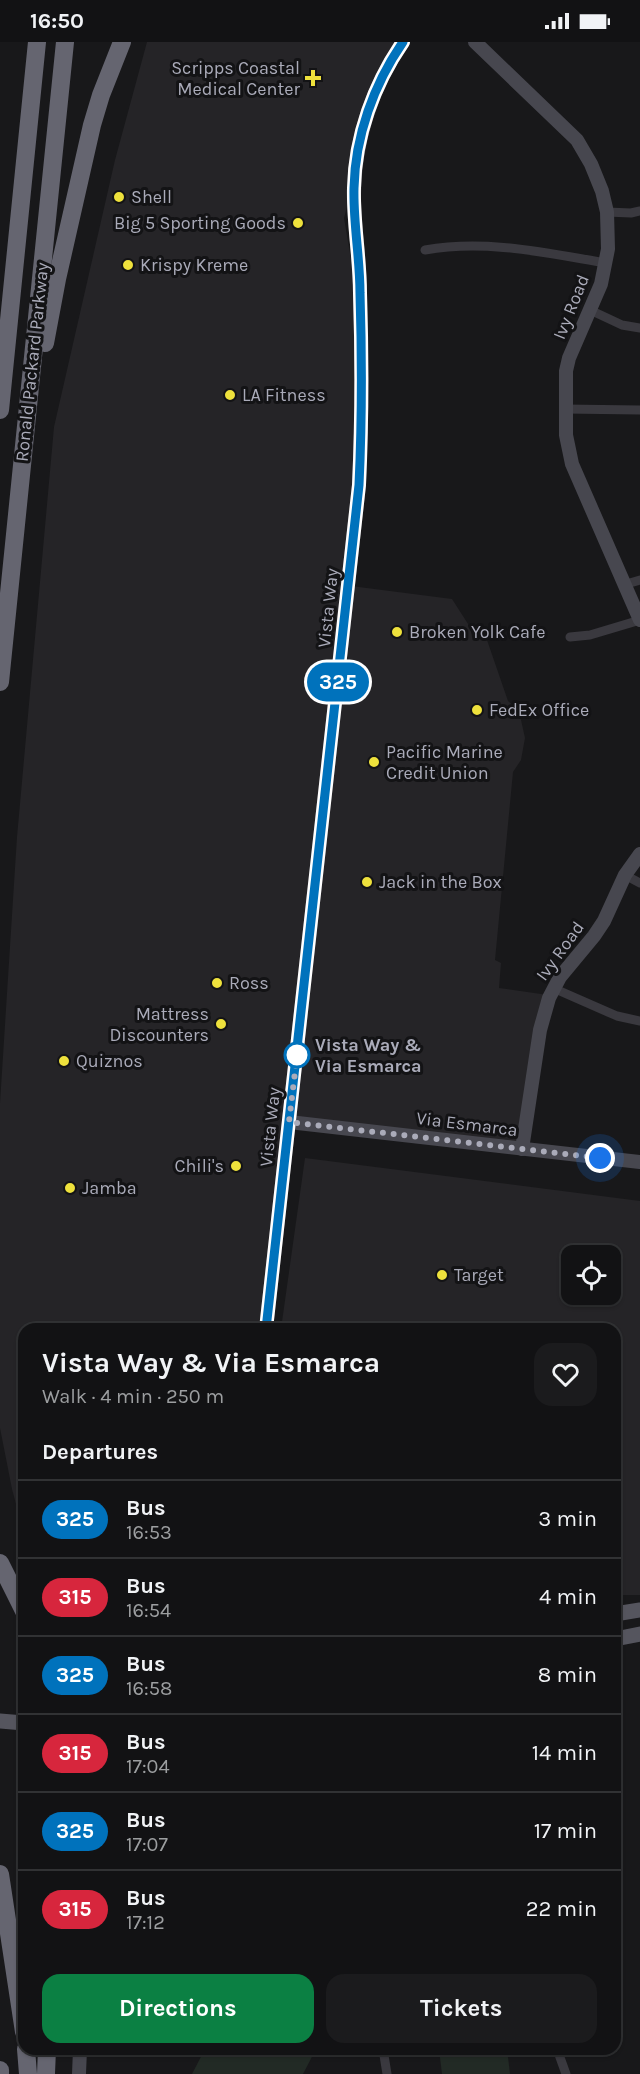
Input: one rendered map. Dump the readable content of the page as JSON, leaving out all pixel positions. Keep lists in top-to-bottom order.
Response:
{
  "streets": {
    "highway": ["Ronald Packard Parkway"],
    "street": ["Ivy Road", "Vista Way", "Via Esmarca"]
  },
  "crossings": [
    ["Ivy Road", "Via Esmarca"],
    ["Vista Way", "Via Esmarca"]
  ],
  "places": {
    "health": ["Scripps Coastal Medical Center"],
    "other": [
      "Shell",
      "Big 5 Sporting Goods",
      "Krispy Kreme",
      "LA Fitness",
      "Broken Yolk Cafe",
      "FedEx Office",
      "Pacific Marine Credit Union",
      "Jack in the Box",
      "Ross",
      "Mattress Discounters",
      "Vista Way & Via Esmarca",
      "Quiznos",
      "Chili's",
      "Jamba",
      "Target"
    ]
  },
  "lines": ["bus line 325"],
  "page": {
    "status": "16:50",
    "on_map": "325",
    "heading": [
      ["Vista Way & Via Esmarca", "Walk · 4 min · 250 m"],
      "Departures"
    ],
    "list": [
      {
        "mark": "325",
        "name": "Bus",
        "note": "16:53",
        "value": "3 min"
      },
      {
        "mark": "315",
        "name": "Bus",
        "note": "16:54",
        "value": "4 min"
      },
      {
        "mark": "325",
        "name": "Bus",
        "note": "16:58",
        "value": "8 min"
      },
      {
        "mark": "315",
        "name": "Bus",
        "note": "17:04",
        "value": "14 min"
      },
      {
        "mark": "325",
        "name": "Bus",
        "note": "17:07",
        "value": "17 min"
      },
      {
        "mark": "315",
        "name": "Bus",
        "note": "17:12",
        "value": "22 min"
      }
    ],
    "buttons": ["Directions", "Tickets"]
  }
}
